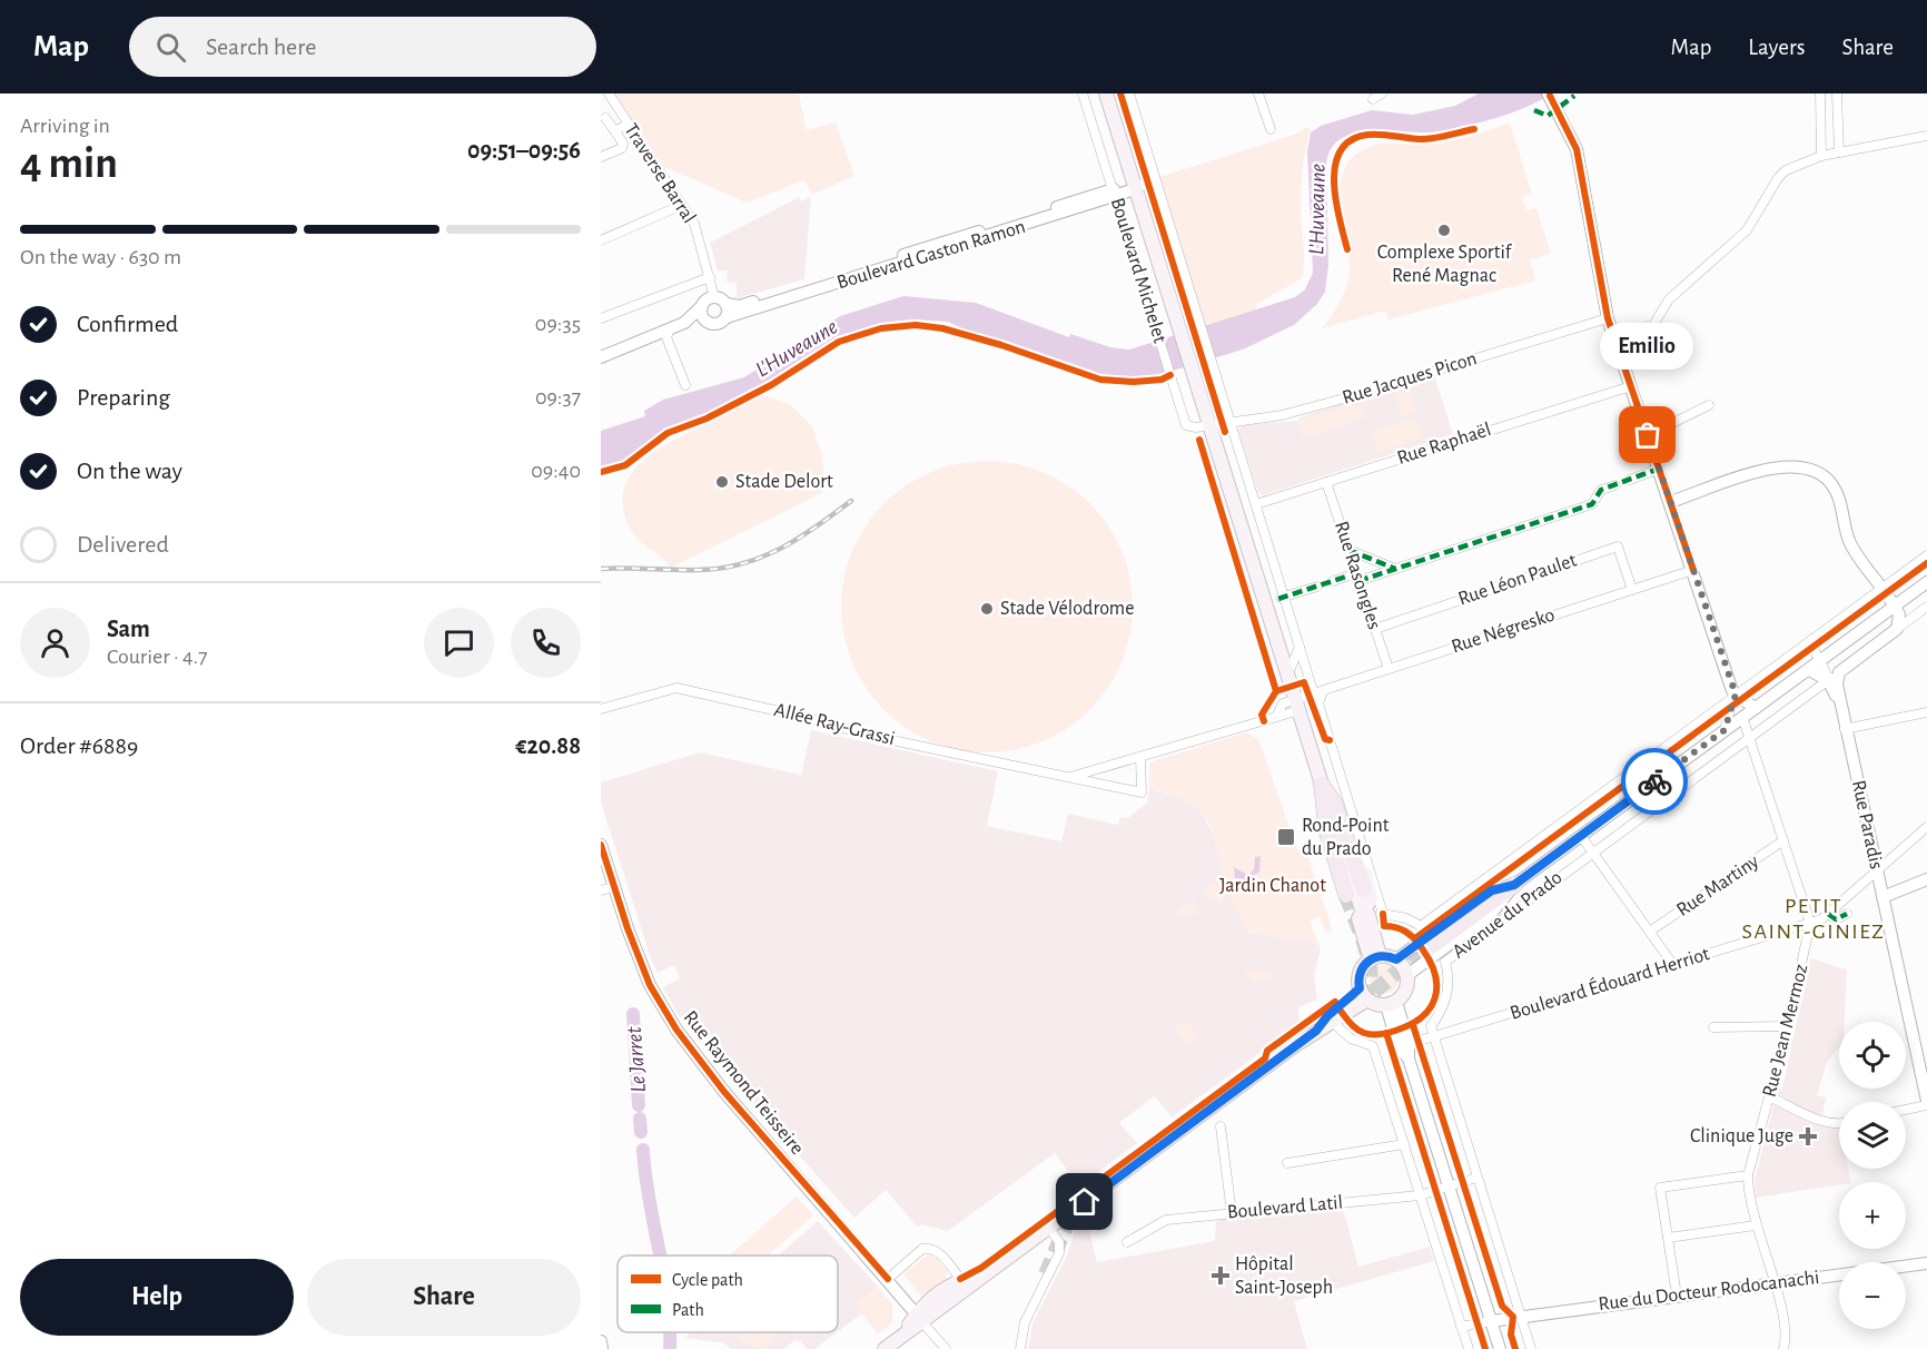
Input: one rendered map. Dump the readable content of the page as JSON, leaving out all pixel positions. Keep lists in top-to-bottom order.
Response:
{
  "streets": {
    "main road": ["Boulevard Michelet"],
    "street": [
      "Traverse Barral",
      "Boulevard Gaston Ramon",
      "Rue Jacques Picon",
      "Rue Raphaël",
      "Rue Rasongles",
      "Rue Léon Paulet",
      "Rue Négresko",
      "Allée Ray-Grassi",
      "Rue Paradis",
      "Rue Martiny",
      "Avenue du Prado",
      "Boulevard Édouard Herriot",
      "Rue Jean Mermoz",
      "Rue Raymond Teisseire",
      "Boulevard Latil",
      "Rue du Docteur Rodocanachi"
    ]
  },
  "crossings": [
    ["Traverse Barral", "Boulevard Gaston Ramon"],
    ["Boulevard Gaston Ramon", "Boulevard Michelet"],
    ["Boulevard Michelet", "Rue Jacques Picon"],
    ["Boulevard Michelet", "Rue Négresko"],
    ["Boulevard Michelet", "Allée Ray-Grassi"],
    ["Boulevard Michelet", "Avenue du Prado"],
    ["Rue Raphaël", "Rue Rasongles"],
    ["Rue Rasongles", "Rue Léon Paulet"],
    ["Rue Rasongles", "Rue Négresko"],
    ["Rue Léon Paulet", "Rue Négresko"],
    ["Rue Négresko", "Allée Ray-Grassi"],
    ["Rue Paradis", "Avenue du Prado"],
    ["Avenue du Prado", "Boulevard Édouard Herriot"],
    ["Boulevard Édouard Herriot", "Rue Jean Mermoz"],
    ["Rue Jean Mermoz", "Rue du Docteur Rodocanachi"]
  ],
  "districts": ["PETIT SAINT-GINIEZ"],
  "water": ["L'Huveaune", "Le Jarret"],
  "parks": ["Jardin Chanot"],
  "places": {
    "other": [
      "Complexe Sportif René Magnac",
      "Emilio",
      "Stade Delort",
      "Stade Vélodrome"
    ],
    "transit": ["Rond-Point du Prado"],
    "health": ["Clinique Juge", "Hôpital Saint-Joseph"]
  },
  "legend": ["Cycle path", "Path"],
  "page": {
    "header": "Map",
    "search": "Search here",
    "nav": ["Map", "Layers", "Share"],
    "heading": ["4 min", "Arriving in", "09:51–09:56"],
    "panel": [
      "Sam",
      "Courier · 4.7",
      "Order #6889",
      "€20.88"
    ],
    "bar": "On the way · 630 m",
    "list": [
      ["Confirmed", "09:35"],
      ["Preparing", "09:37"],
      ["On the way", "09:40"],
      "Delivered"
    ],
    "bubble": "Emilio",
    "map_buttons": ["+", "−"],
    "buttons": ["Help", "Share"]
  }
}
